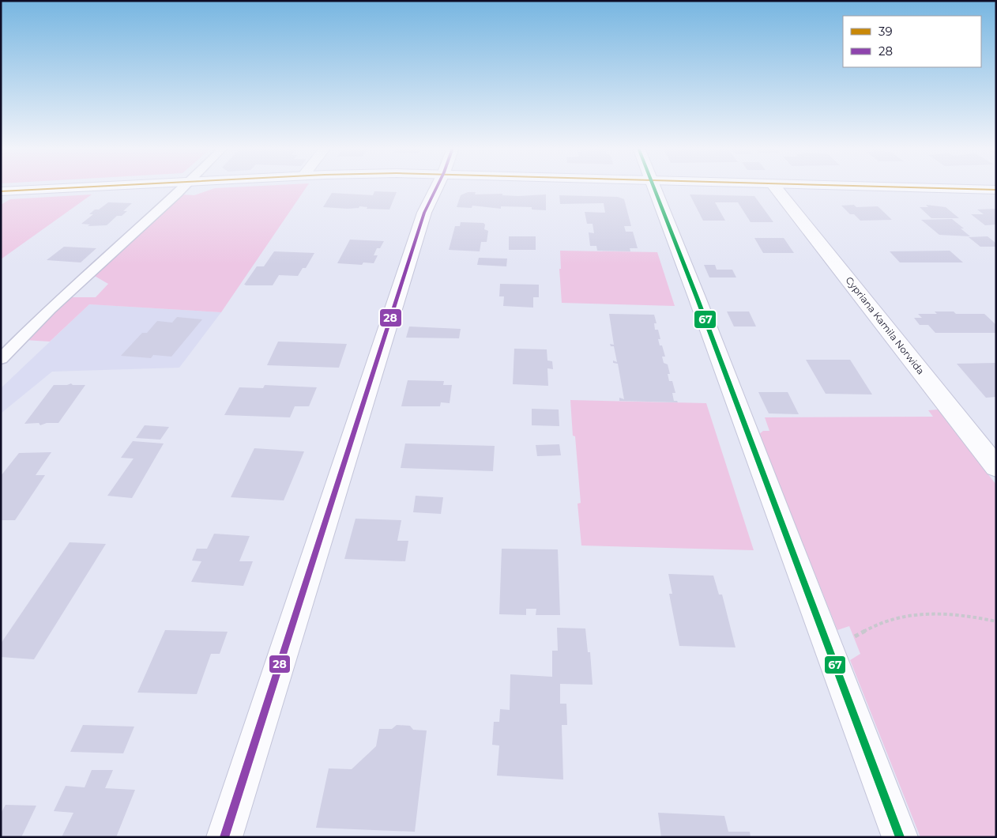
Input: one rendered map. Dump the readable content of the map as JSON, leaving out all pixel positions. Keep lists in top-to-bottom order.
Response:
{
  "streets": {
    "street": ["Cypriana Kamila Norwida"]
  },
  "lines": ["transit line 39", "transit line 28", "transit line 67"],
  "legend": ["39", "28"]
}
